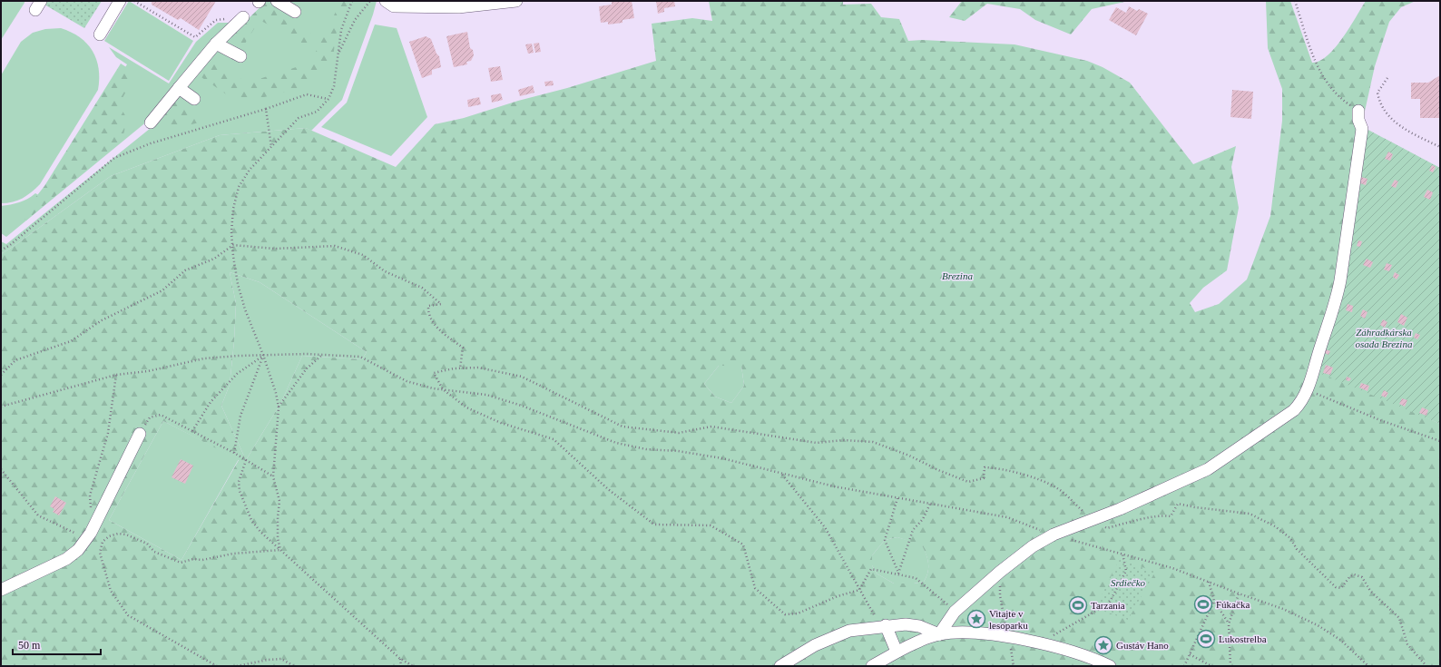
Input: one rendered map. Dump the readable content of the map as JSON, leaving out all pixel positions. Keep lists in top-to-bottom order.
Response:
{
  "parks": ["Brezina", "Záhradkárska osada Brezina", "Srdiečko"],
  "places": {
    "sports": ["Fúkačka", "Tarzania", "Lukostrelba"],
    "place": ["Vitajte v lesoparku", "Gustáv Hano"]
  },
  "scale_bar": "50 m"
}
